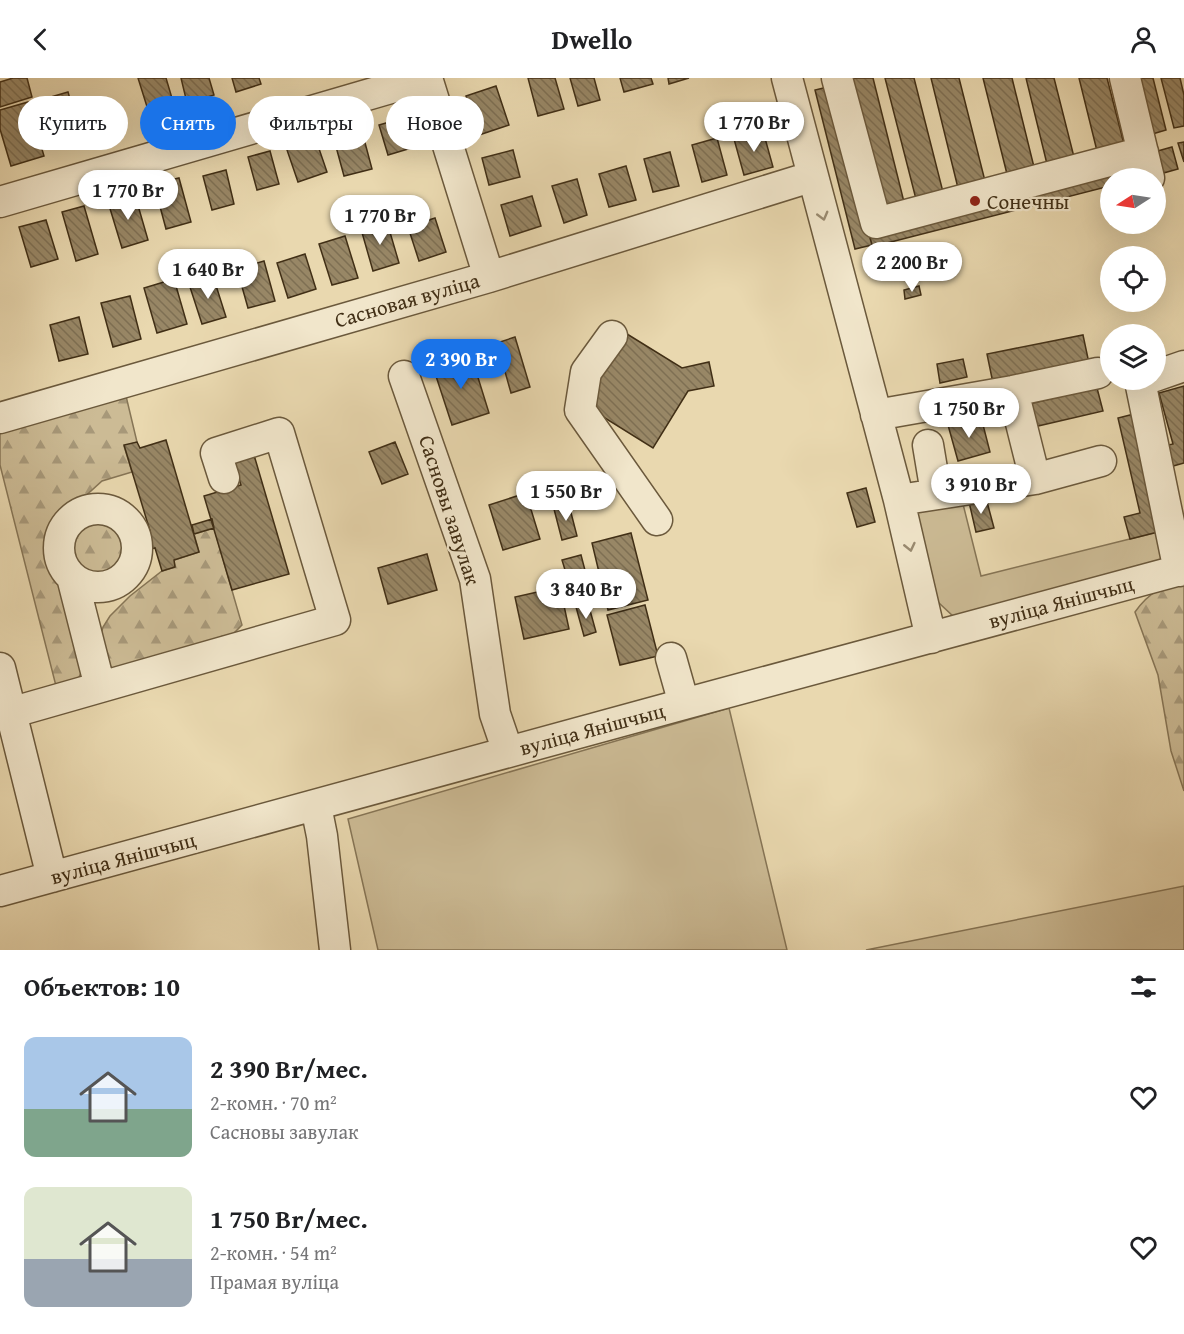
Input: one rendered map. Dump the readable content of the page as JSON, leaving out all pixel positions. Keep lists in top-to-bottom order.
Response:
{
  "streets": {
    "street": ["Сасновая вуліца", "Сасновы завулак", "вуліца Янішчыц"]
  },
  "crossings": [
    ["Сасновы завулак", "вуліца Янішчыц"]
  ],
  "places": ["Сонечны"],
  "north": "left",
  "page": {
    "header": "Dwello",
    "chip": [
      "Купить",
      "Снять",
      "Фильтры",
      "Новое"
    ],
    "price": [
      "1 770 Br",
      "1 770 Br",
      "1 770 Br",
      "2 200 Br",
      "1 640 Br",
      "2 390 Br",
      "1 750 Br",
      "3 910 Br",
      "1 550 Br",
      "3 840 Br"
    ],
    "heading": "Объектов: 10",
    "list": [
      {
        "name": "2 390 Br/мес.",
        "note": "2-комн. · 70 m² · Сасновы завулак"
      },
      {
        "name": "1 750 Br/мес.",
        "note": "2-комн. · 54 m² · Прамая вуліца"
      }
    ]
  }
}
